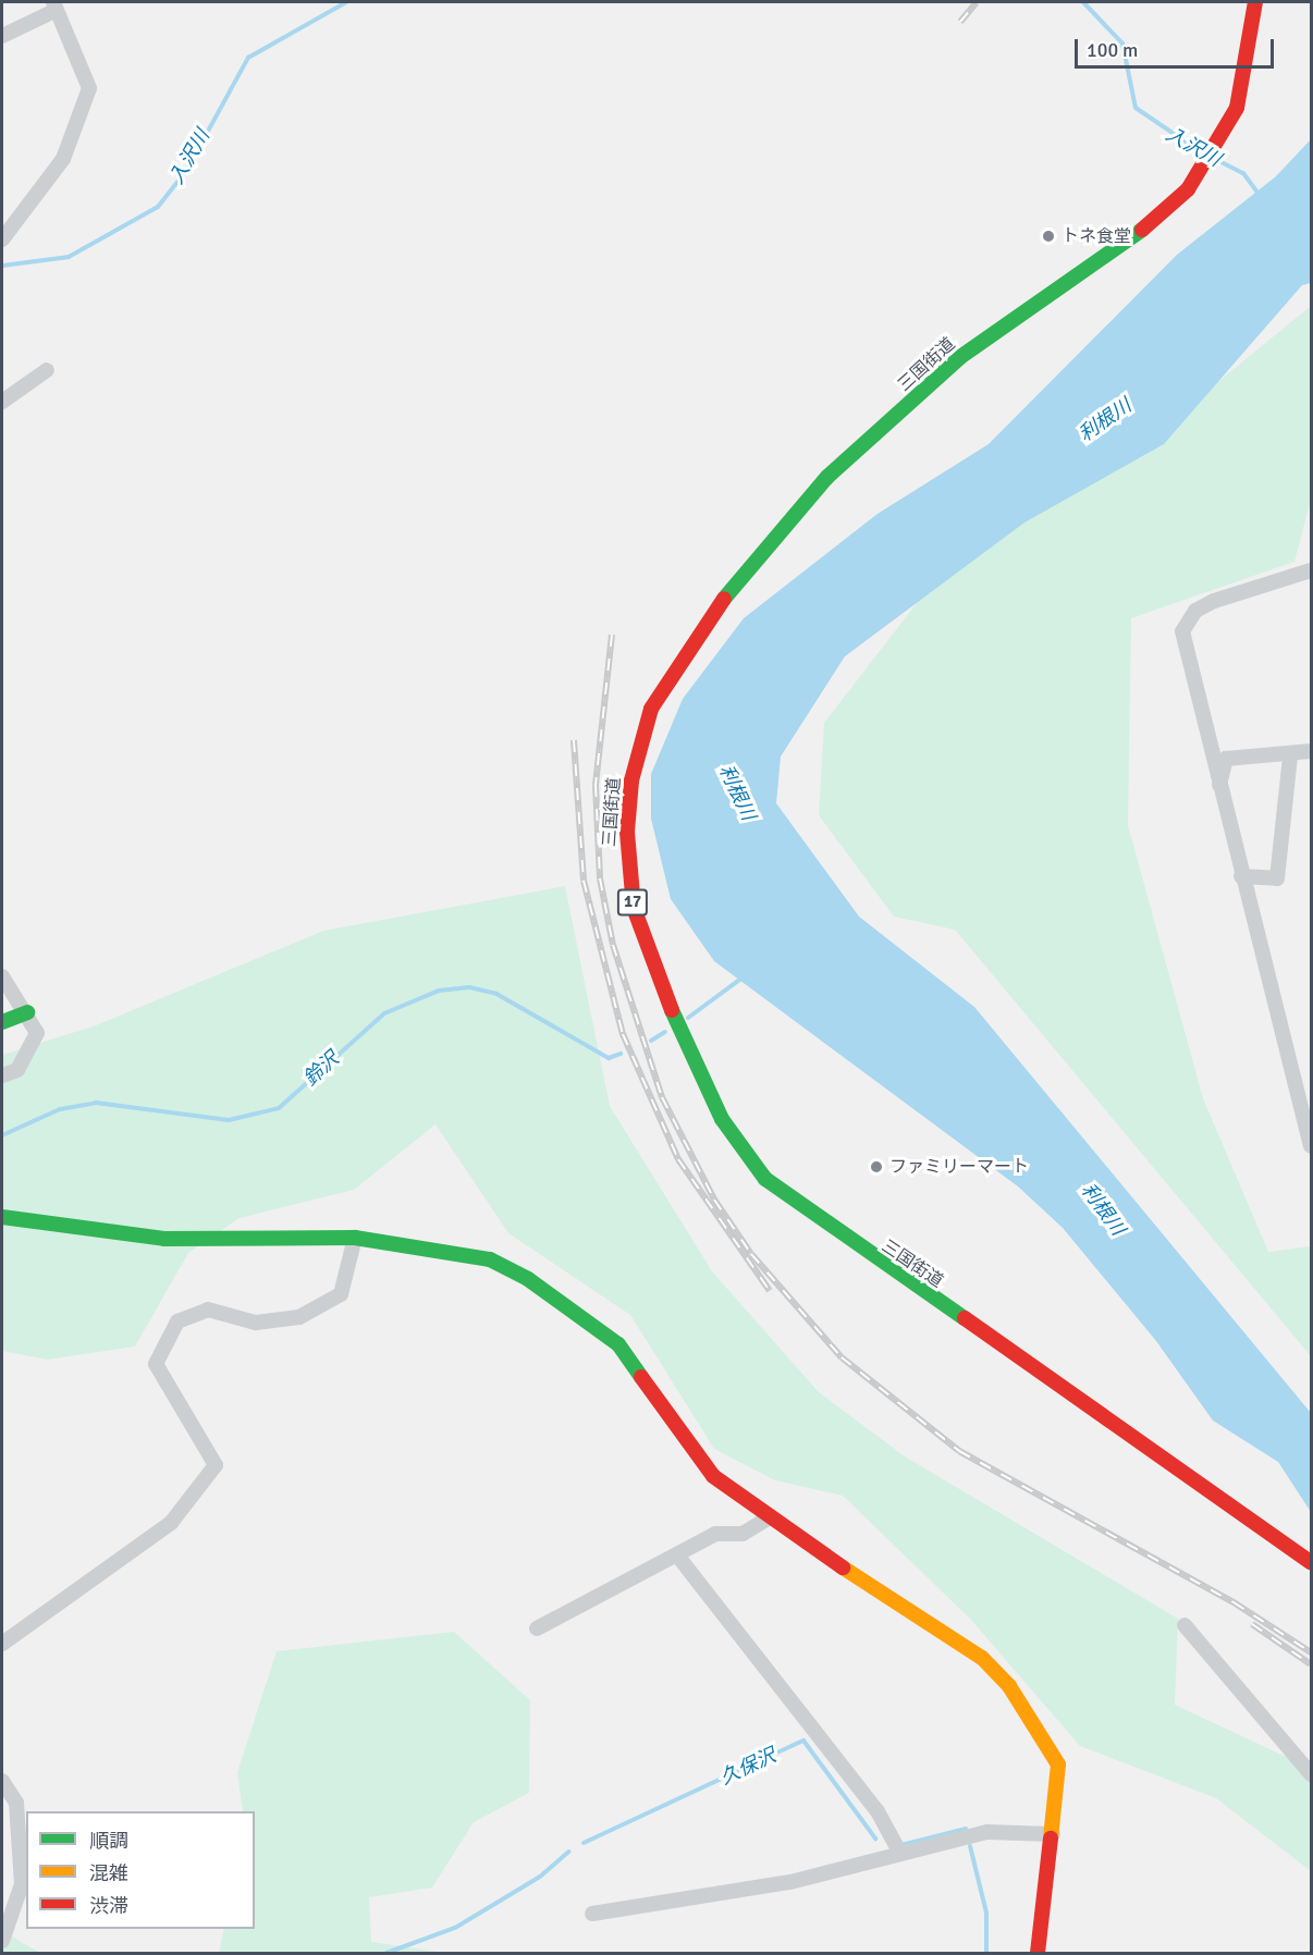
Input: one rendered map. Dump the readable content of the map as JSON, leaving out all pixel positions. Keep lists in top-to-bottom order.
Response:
{
  "streets": {
    "main road": ["三国街道", "17"]
  },
  "water": [
    "入沢川",
    "利根川",
    "鈴沢",
    "久保沢"
  ],
  "places": ["トネ食堂", "ファミリーマート"],
  "legend": ["順調", "混雑", "渋滞"],
  "scale_bar": "100 m"
}
